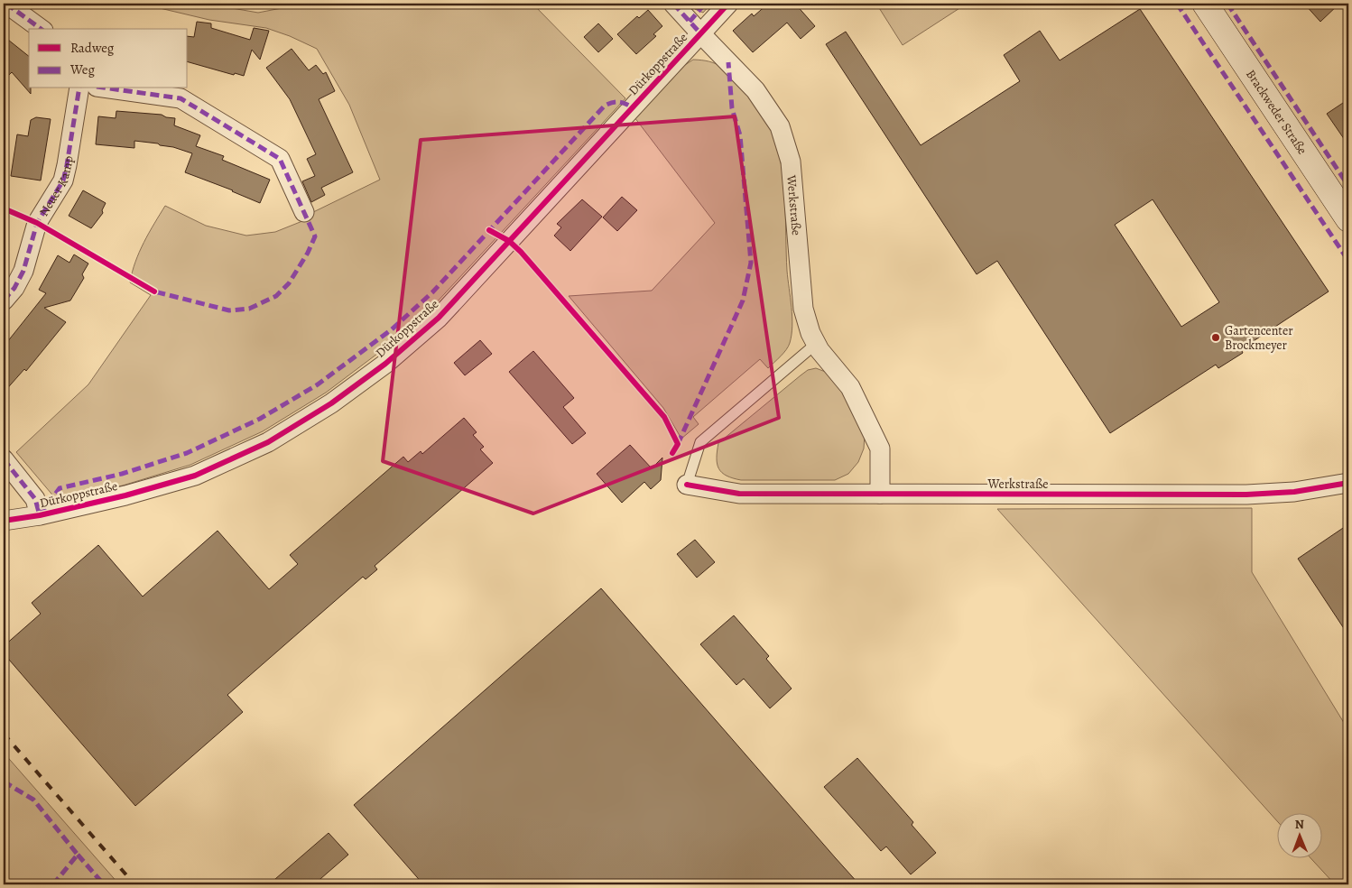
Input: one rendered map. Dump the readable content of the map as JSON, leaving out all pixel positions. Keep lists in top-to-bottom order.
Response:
{
  "streets": {
    "street": [
      "Dürkoppstraße",
      "Brackweder Straße",
      "Neuer Kamp",
      "Werkstraße"
    ]
  },
  "crossings": [
    ["Dürkoppstraße", "Werkstraße"]
  ],
  "places": ["Gartencenter Brockmeyer"],
  "legend": ["Radweg", "Weg"],
  "north": "top"
}
